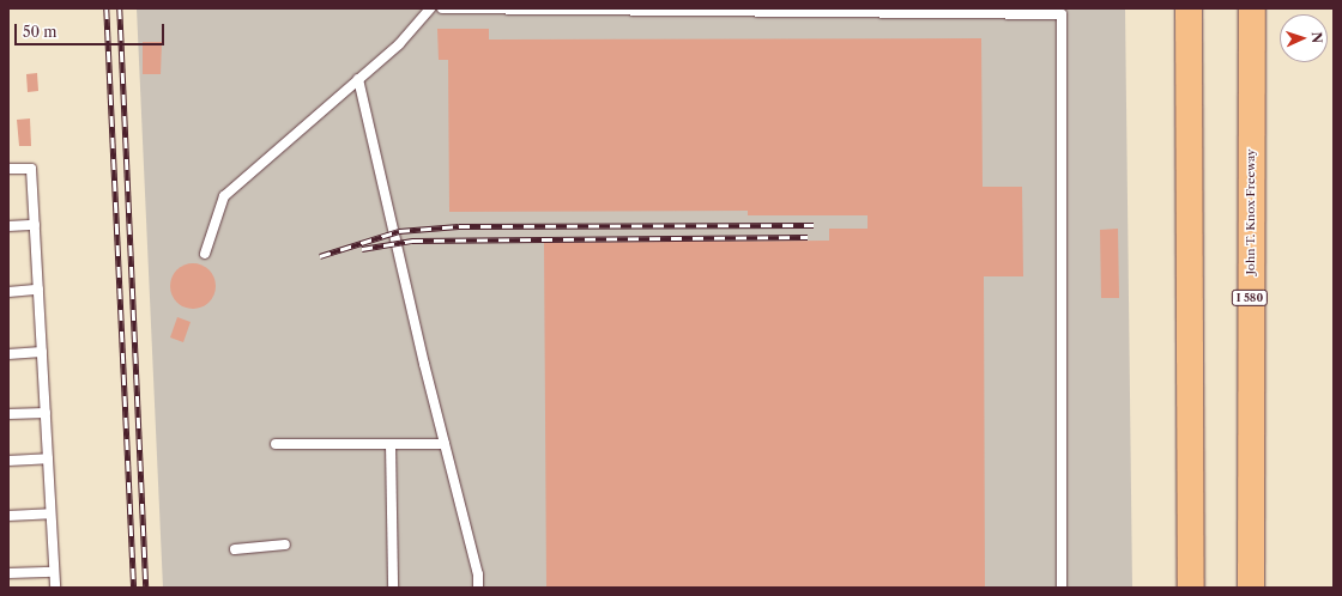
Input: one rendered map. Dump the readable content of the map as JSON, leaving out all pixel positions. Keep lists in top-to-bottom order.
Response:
{
  "streets": {
    "highway": ["John T. Knox Freeway", "I 580"]
  },
  "scale_bar": "50 m",
  "north": "right"
}
